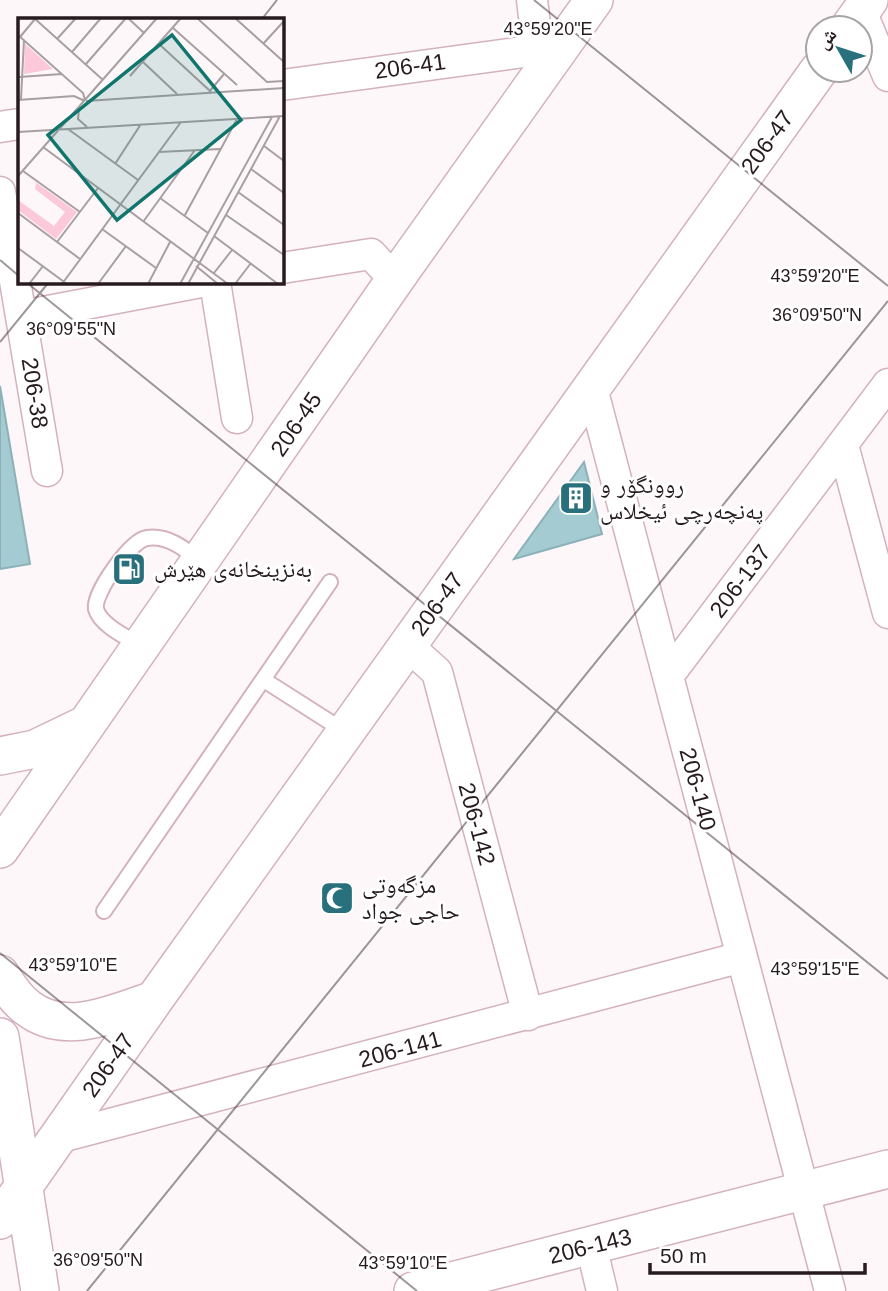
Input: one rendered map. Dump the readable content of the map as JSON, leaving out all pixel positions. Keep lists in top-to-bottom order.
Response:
{
  "streets": {
    "street": [
      "206-41",
      "206-47",
      "206-38",
      "206-45",
      "206-137",
      "206-140",
      "206-142",
      "206-141",
      "206-143"
    ]
  },
  "crossings": [
    ["206-41", "206-45"],
    ["206-47", "206-140"],
    ["206-47", "206-142"],
    ["206-47", "206-141"],
    ["206-137", "206-140"],
    ["206-140", "206-141"],
    ["206-140", "206-143"],
    ["206-142", "206-141"]
  ],
  "places": {
    "building": ["روونگۆر و په‌نچه‌رچی ئیخلاس"],
    "fuel station": ["بەنزینخانەی هێرش"],
    "mosque": ["مزگەوتی حاجی جواد"]
  },
  "scale_bar": "50 m",
  "north": "top left",
  "coordinates": [
    "43°59'20\"E",
    "36°09'50\"N",
    "36°09'55\"N",
    "43°59'10\"E",
    "43°59'15\"E"
  ]
}
